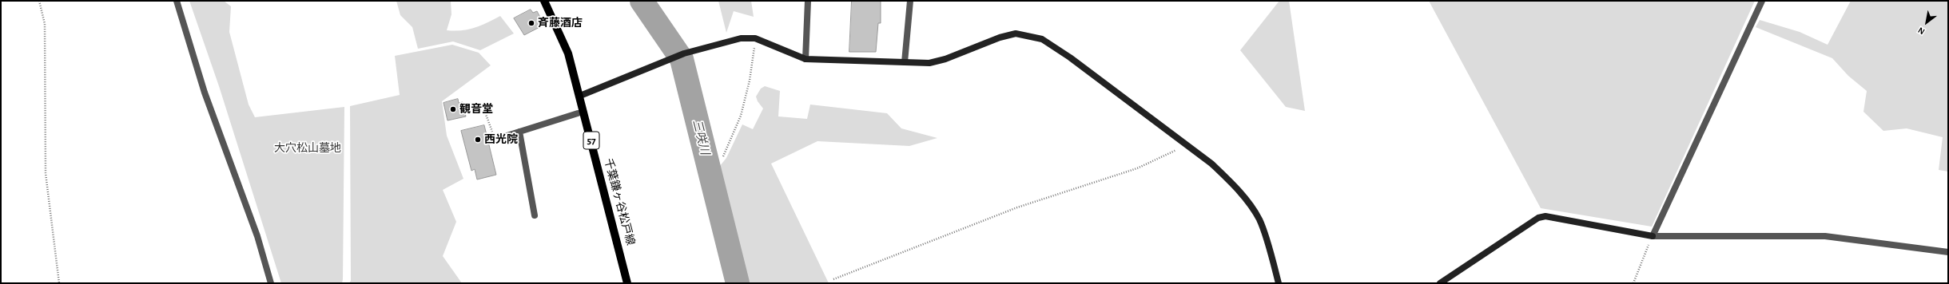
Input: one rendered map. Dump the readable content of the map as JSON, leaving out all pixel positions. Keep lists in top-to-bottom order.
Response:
{
  "streets": {
    "main road": ["57", "千葉鎌ヶ谷松戸線"]
  },
  "water": ["三咲川"],
  "parks": ["大穴松山墓地"],
  "places": ["斉藤酒店", "観音堂", "西光院"],
  "north": "bottom left"
}
